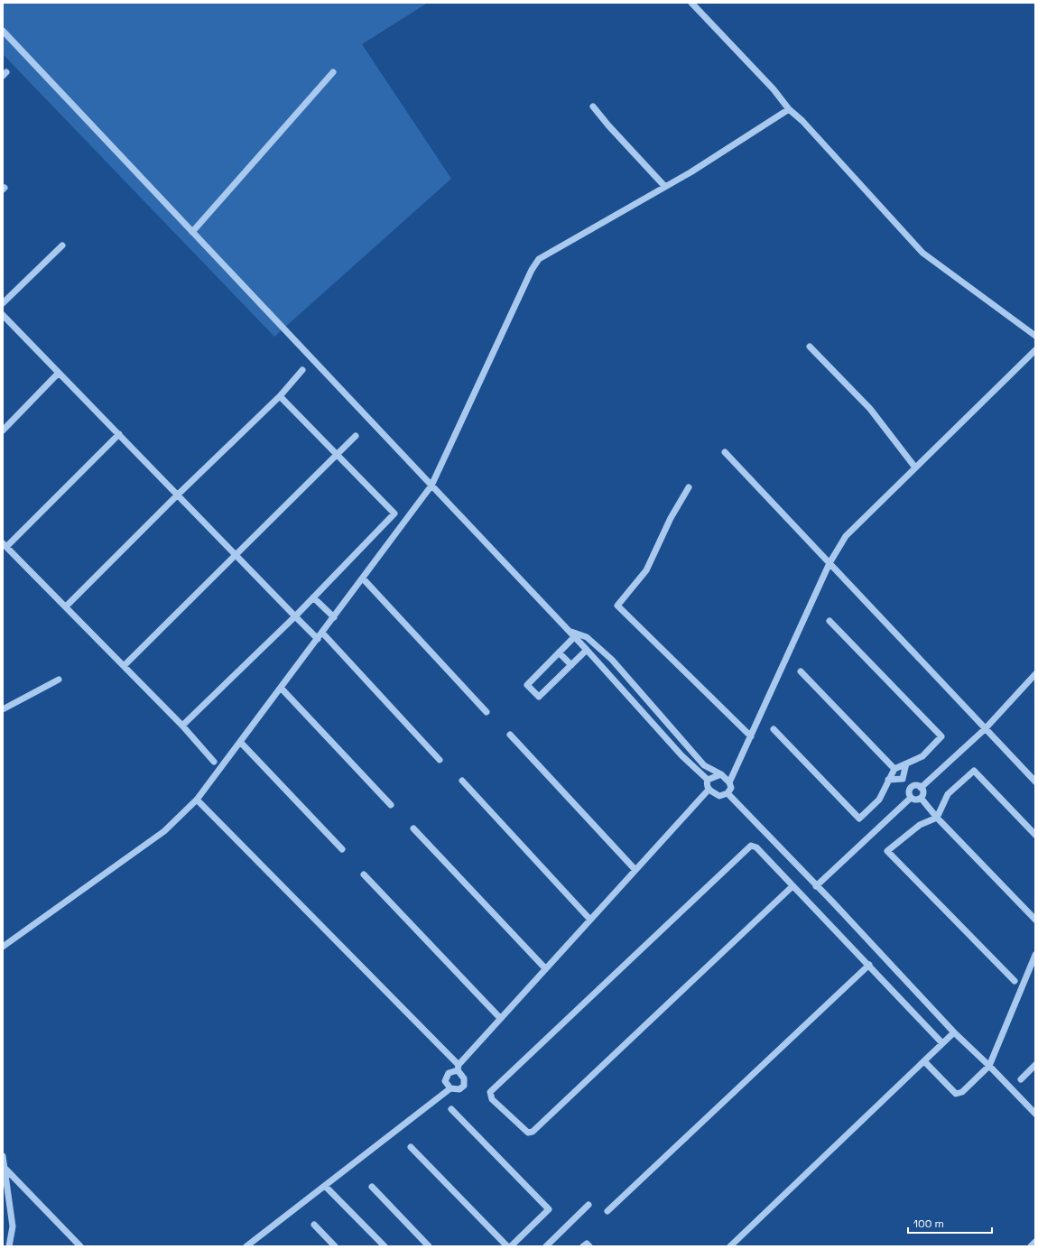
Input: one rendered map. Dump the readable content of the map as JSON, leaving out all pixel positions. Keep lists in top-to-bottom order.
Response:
{
  "scale_bar": "100 m"
}
